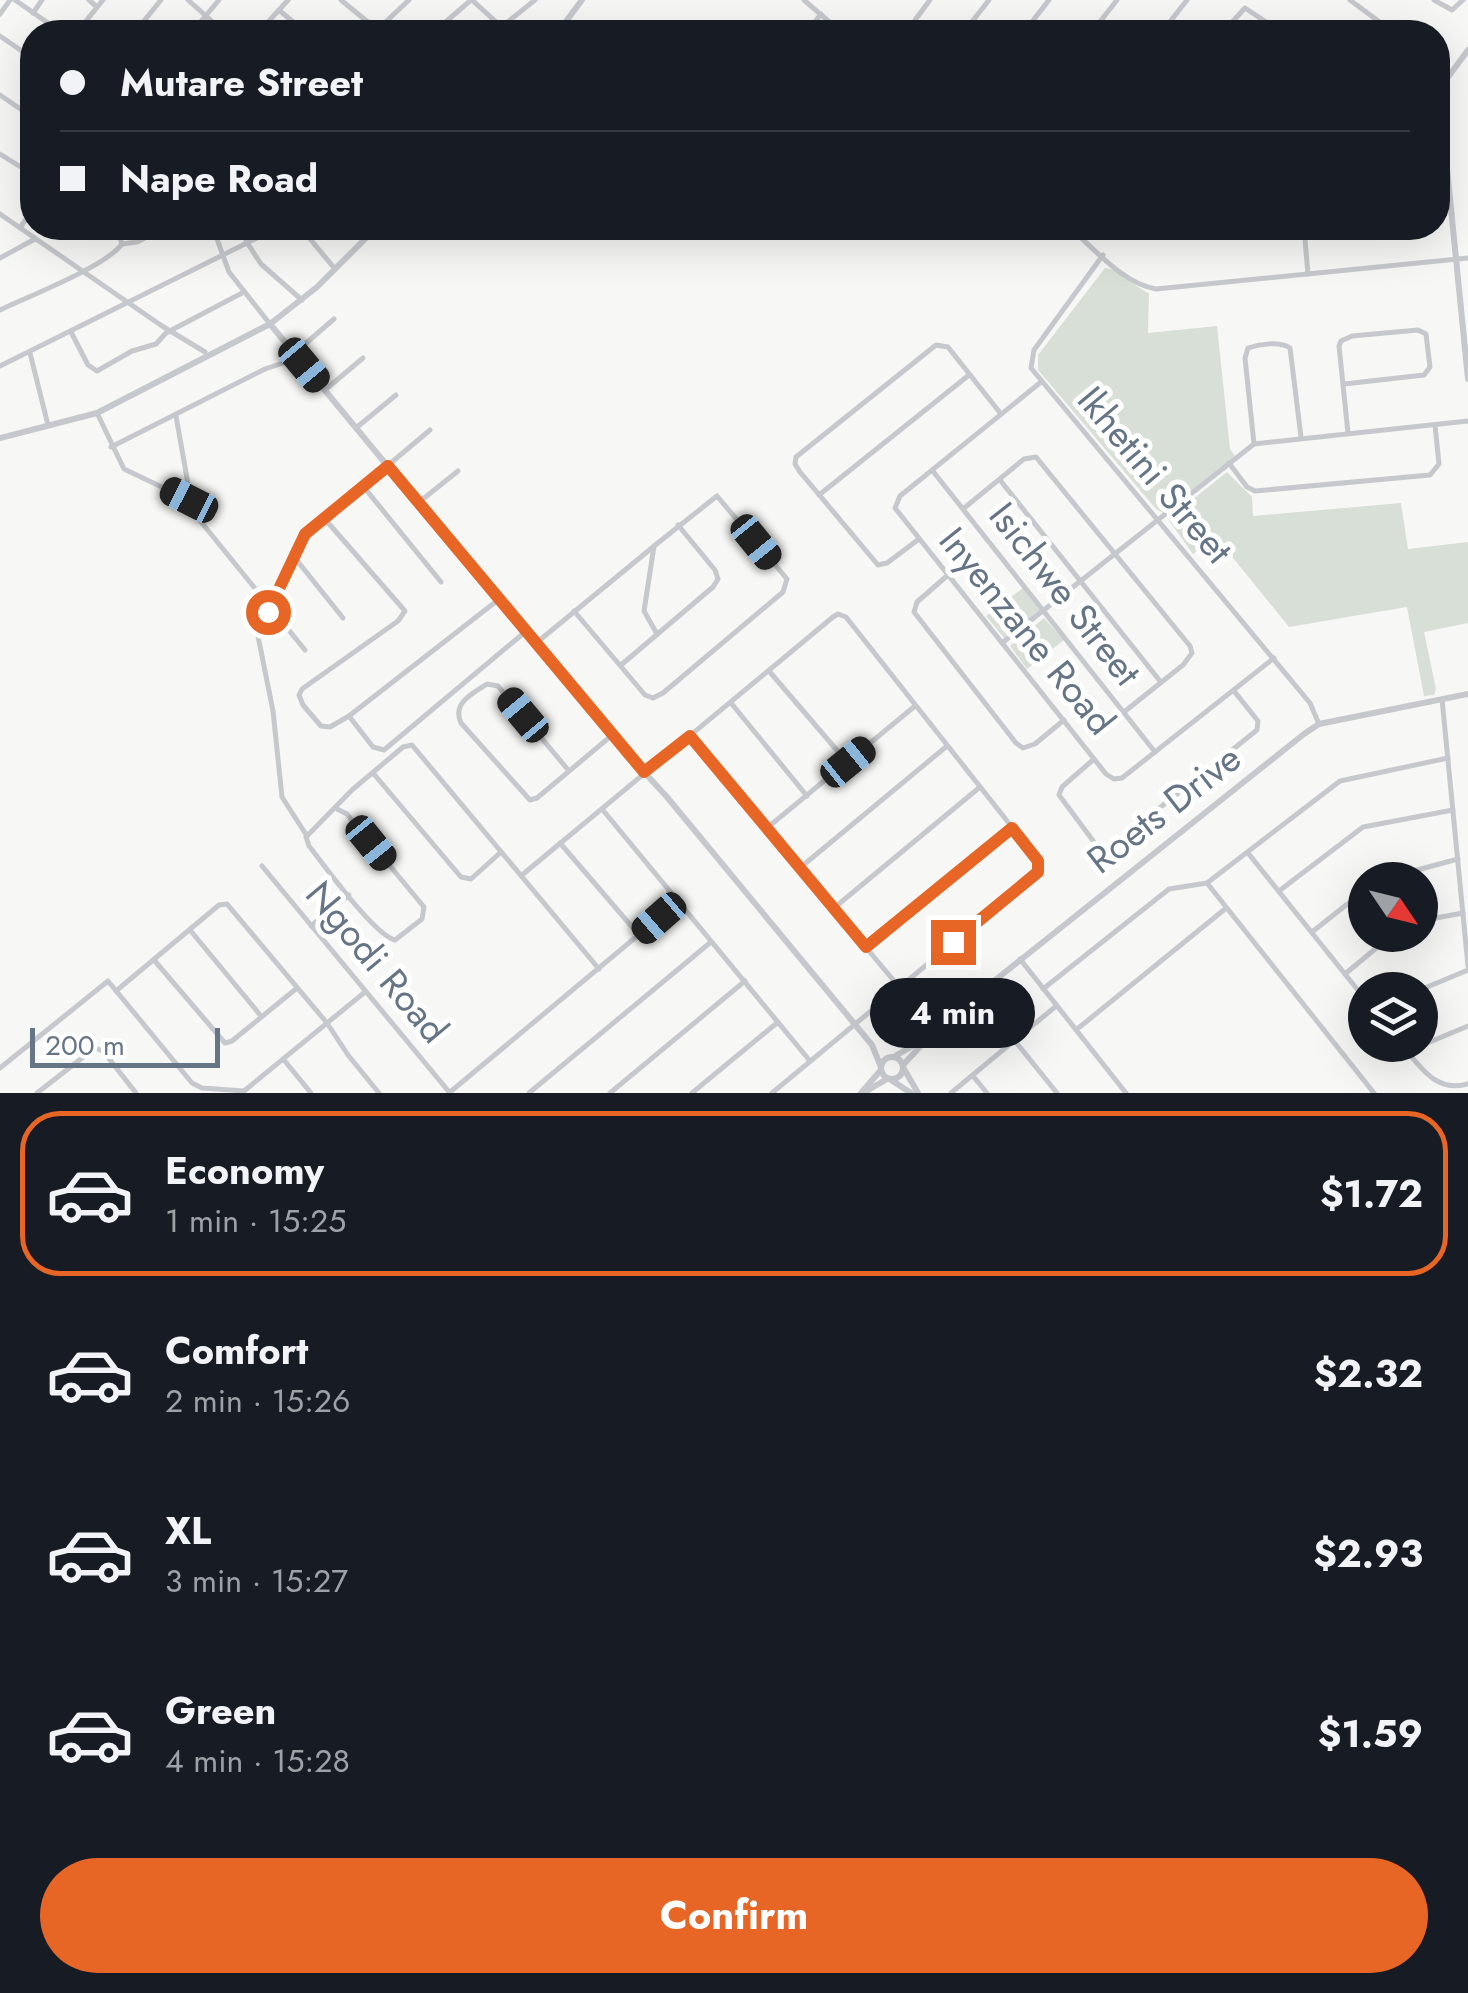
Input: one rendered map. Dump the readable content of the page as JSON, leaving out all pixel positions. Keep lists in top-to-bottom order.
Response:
{
  "streets": {
    "street": [
      "Ikhetini Street",
      "Isichwe Street",
      "Inyenzane Road",
      "Roets Drive",
      "Ngodi Road"
    ]
  },
  "crossings": [
    ["Ikhetini Street", "Inyenzane Road"],
    ["Ikhetini Street", "Roets Drive"],
    ["Isichwe Street", "Inyenzane Road"]
  ],
  "scale_bar": "200 m",
  "north": "bottom right",
  "page": {
    "banner": ["Mutare Street", "Nape Road"],
    "bubble": "4 min",
    "scale": "200 m",
    "list": [
      {
        "name": "Economy",
        "note": "1 min · 15:25",
        "value": "$1.72"
      },
      {
        "name": "Comfort",
        "note": "2 min · 15:26",
        "value": "$2.32"
      },
      {
        "name": "XL",
        "note": "3 min · 15:27",
        "value": "$2.93"
      },
      {
        "name": "Green",
        "note": "4 min · 15:28",
        "value": "$1.59"
      }
    ],
    "buttons": "Confirm"
  }
}
